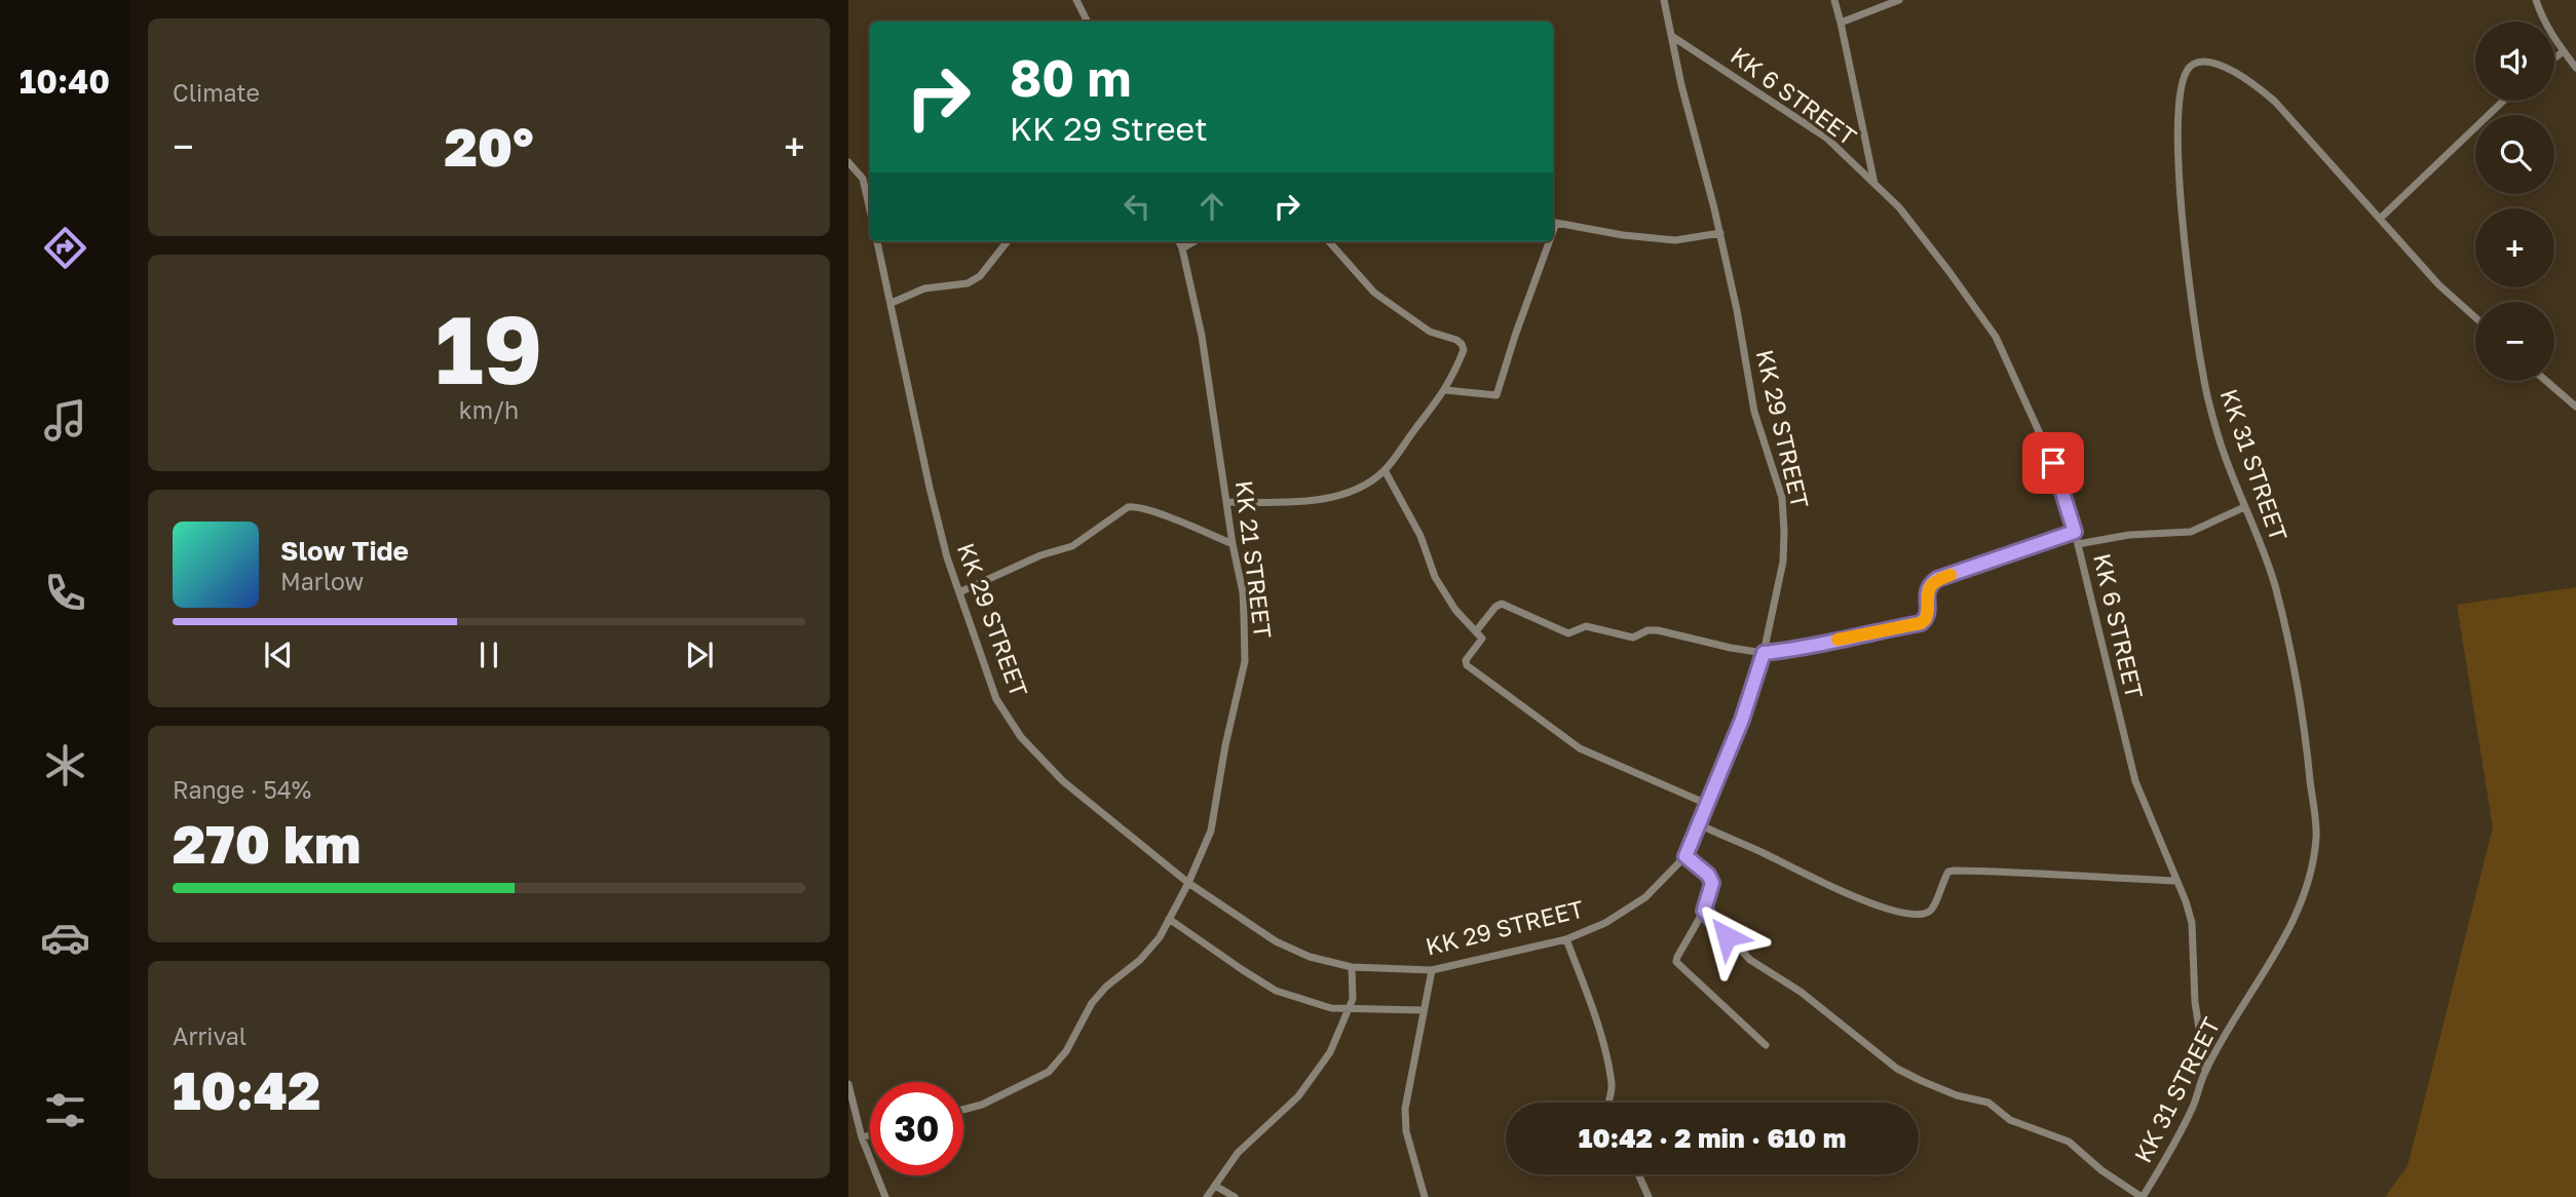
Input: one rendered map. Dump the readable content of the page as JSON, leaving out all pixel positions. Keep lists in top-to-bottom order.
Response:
{
  "streets": {
    "street": [
      "KK 6 STREET",
      "KK 29 STREET",
      "KK 31 STREET",
      "KK 21 STREET"
    ]
  },
  "crossings": [
    ["KK 6 STREET", "KK 29 STREET"],
    ["KK 6 STREET", "KK 31 STREET"],
    ["KK 29 STREET", "KK 21 STREET"]
  ],
  "page": {
    "tabs": "10:40",
    "tile": [
      "Climate",
      ["19", "km/h"],
      ["Range · 54%", "270 km"],
      ["Arrival", "10:42"]
    ],
    "map_buttons": ["+", "−"],
    "turn": ["80 m", "KK 29 Street"],
    "heat": ["−", "20°", "+"],
    "song": ["Slow Tide", "Marlow"],
    "limit": "30",
    "trip": "10:42 · 2 min · 610 m"
  }
}
